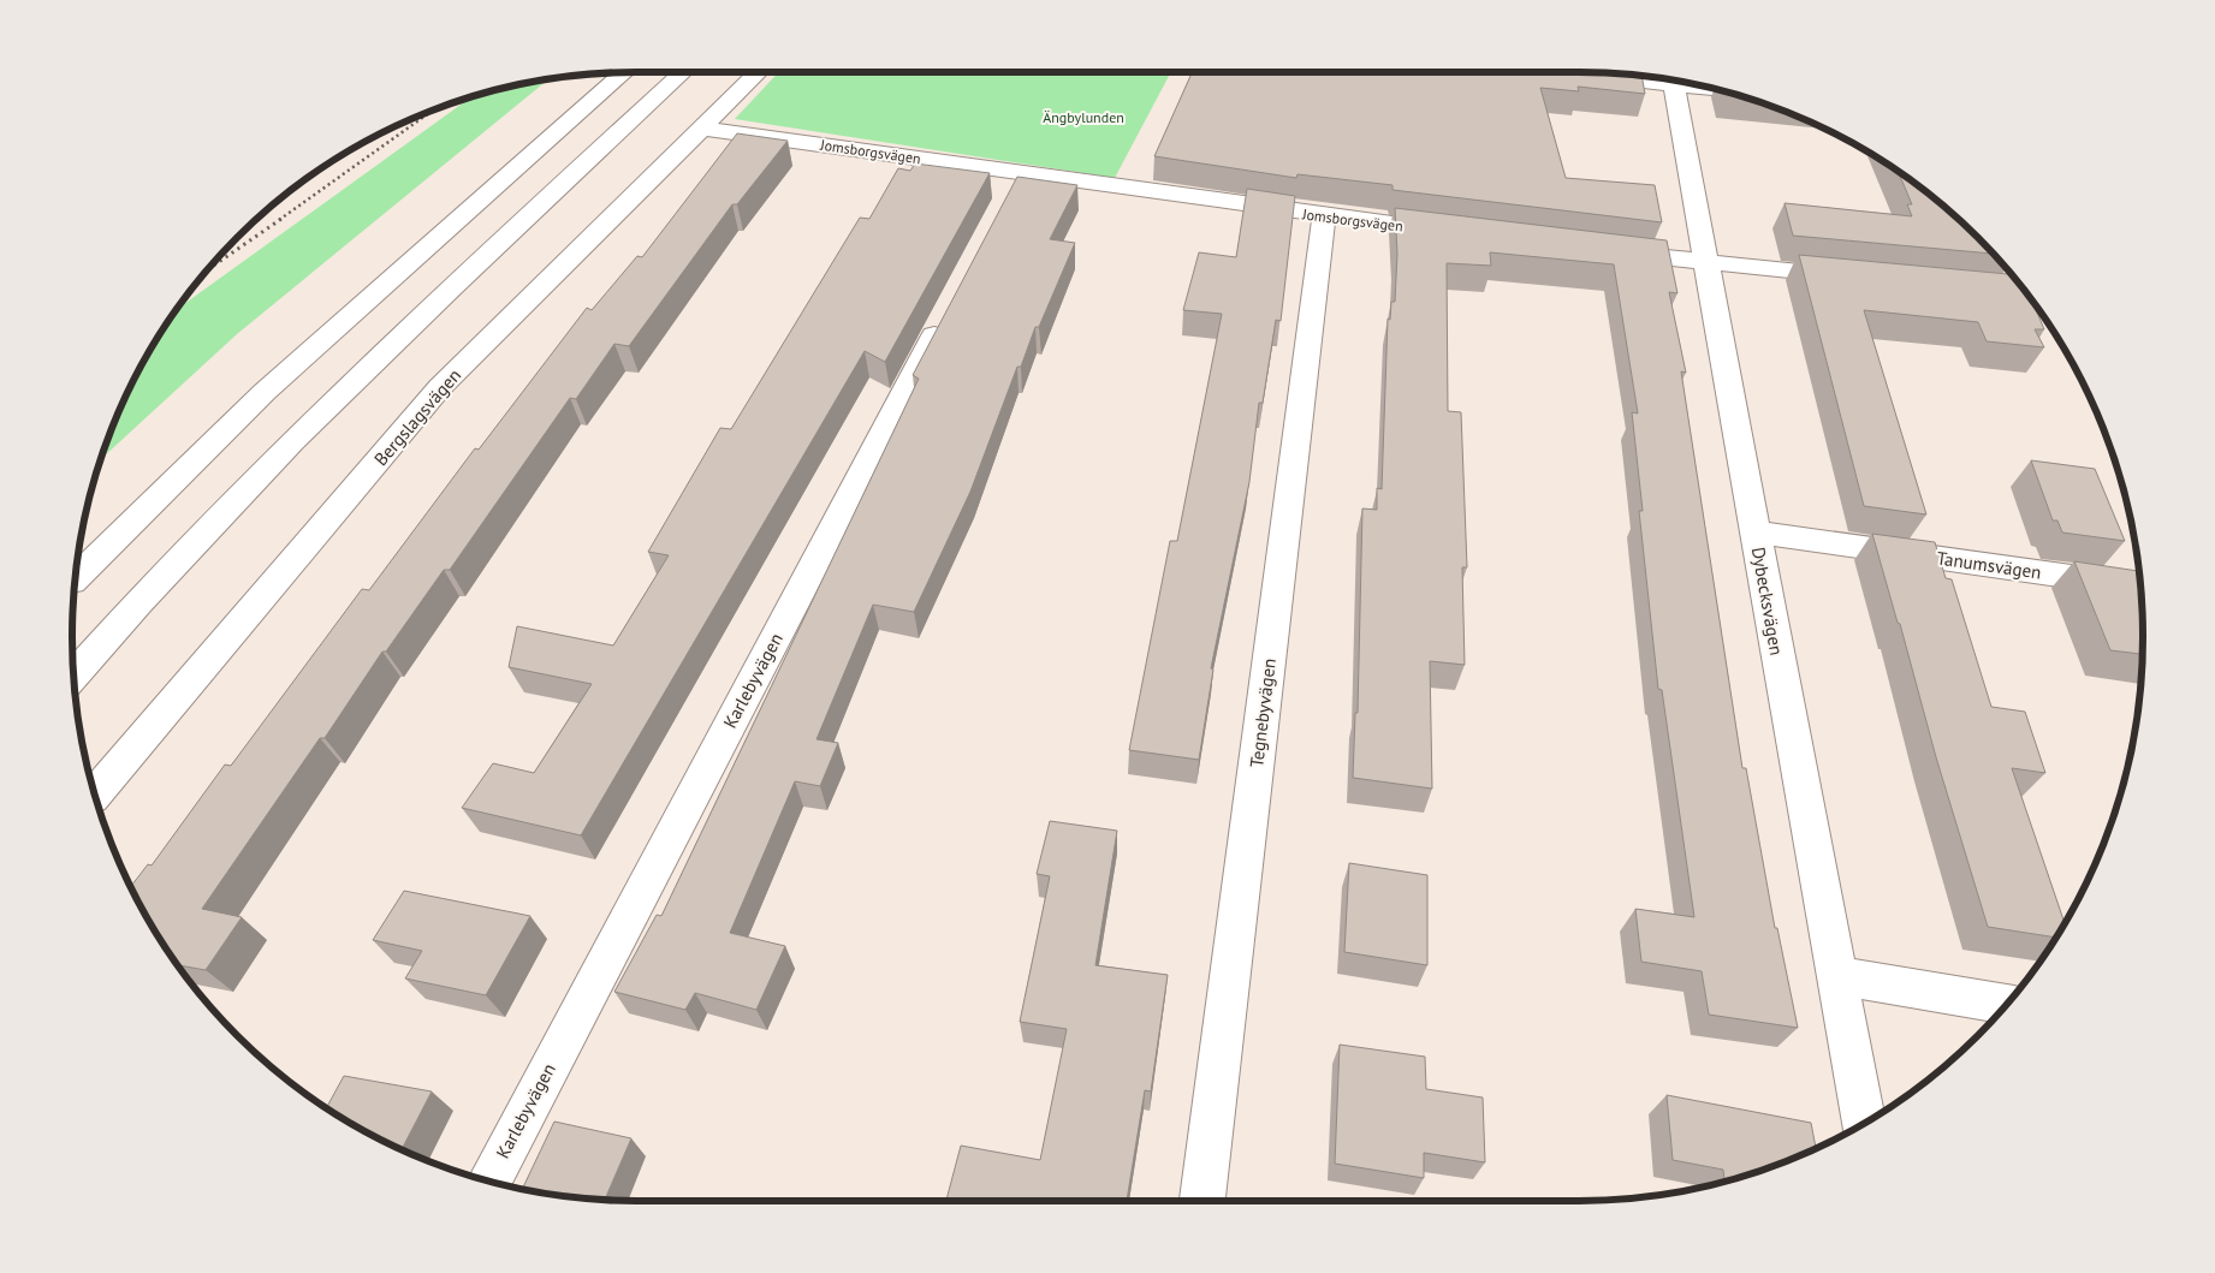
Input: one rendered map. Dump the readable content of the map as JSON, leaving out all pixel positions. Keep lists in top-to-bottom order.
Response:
{
  "streets": {
    "street": [
      "Jomsborgsvägen",
      "Bergslagsvägen",
      "Tanumsvägen",
      "Dybecksvägen",
      "Karlebyvägen",
      "Tegnebyvägen"
    ]
  },
  "crossings": [
    ["Jomsborgsvägen", "Bergslagsvägen"],
    ["Jomsborgsvägen", "Tegnebyvägen"],
    ["Tanumsvägen", "Dybecksvägen"]
  ],
  "parks": ["Ängbylunden"]
}
